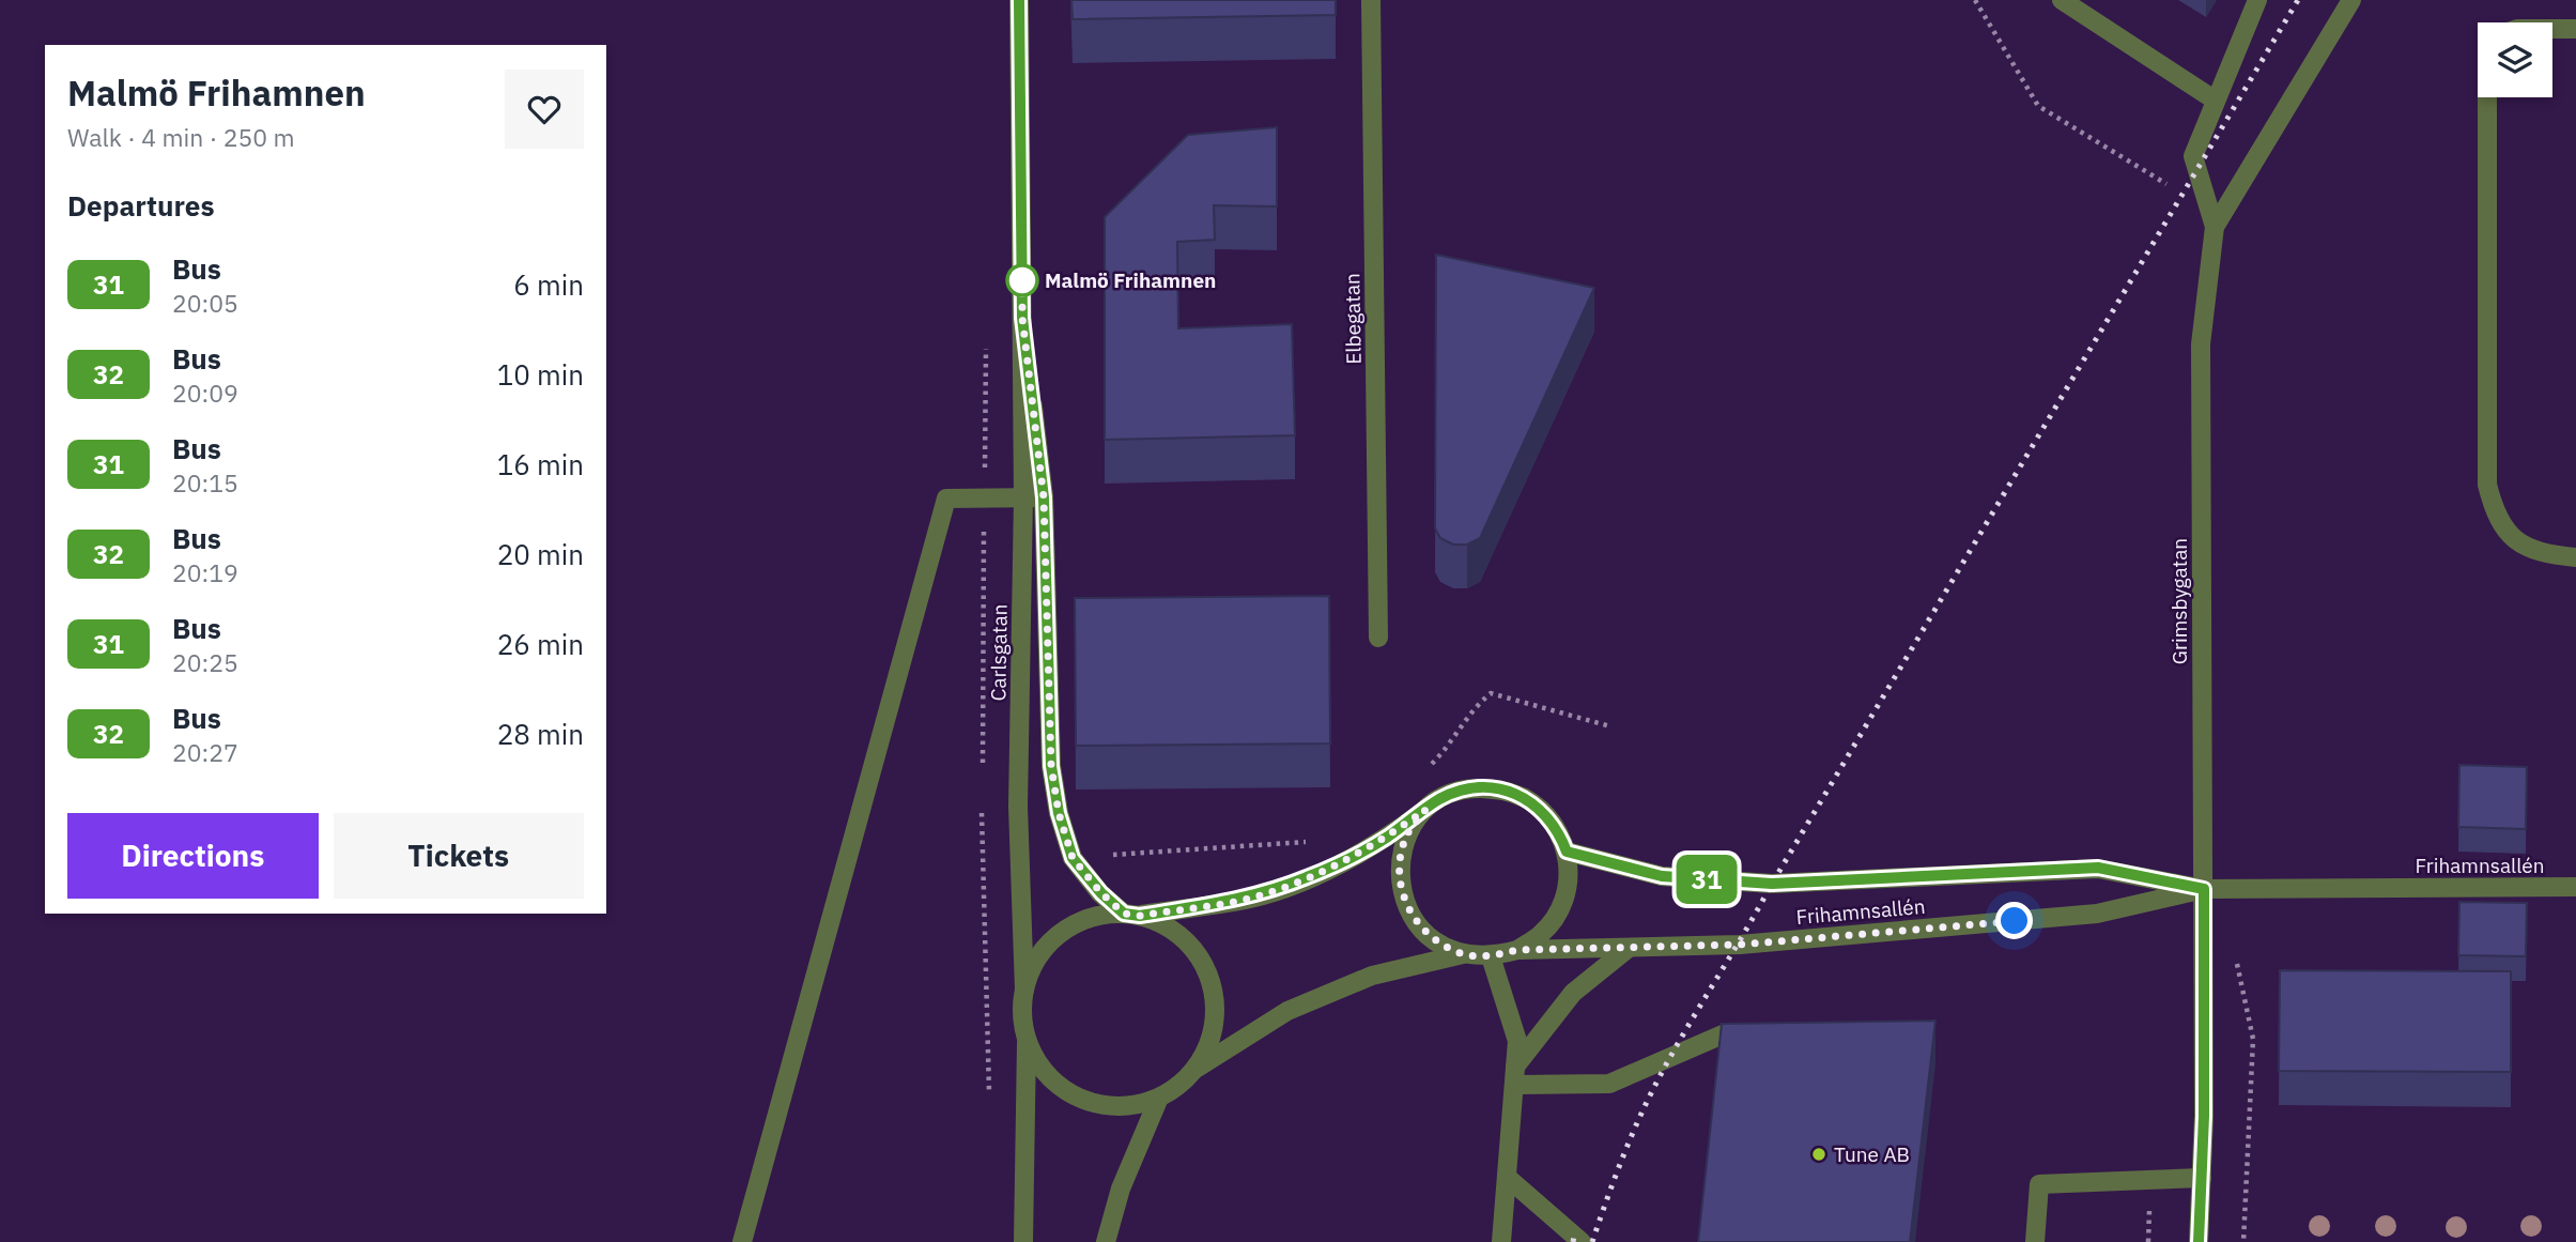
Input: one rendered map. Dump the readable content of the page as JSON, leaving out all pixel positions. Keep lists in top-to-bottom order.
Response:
{
  "streets": {
    "street": [
      "Elbegatan",
      "Grimsbygatan",
      "Carlsgatan",
      "Frihamnsallén"
    ]
  },
  "crossings": [
    ["Grimsbygatan", "Frihamnsallén"]
  ],
  "places": ["Malmö Frihamnen", "Tune AB"],
  "lines": ["bus line 31"],
  "page": {
    "on_map": "31",
    "heading": [
      ["Malmö Frihamnen", "Walk · 4 min · 250 m"],
      "Departures"
    ],
    "list": [
      {
        "mark": "31",
        "name": "Bus",
        "note": "20:05",
        "value": "6 min"
      },
      {
        "mark": "32",
        "name": "Bus",
        "note": "20:09",
        "value": "10 min"
      },
      {
        "mark": "31",
        "name": "Bus",
        "note": "20:15",
        "value": "16 min"
      },
      {
        "mark": "32",
        "name": "Bus",
        "note": "20:19",
        "value": "20 min"
      },
      {
        "mark": "31",
        "name": "Bus",
        "note": "20:25",
        "value": "26 min"
      },
      {
        "mark": "32",
        "name": "Bus",
        "note": "20:27",
        "value": "28 min"
      }
    ],
    "buttons": ["Directions", "Tickets"]
  }
}
